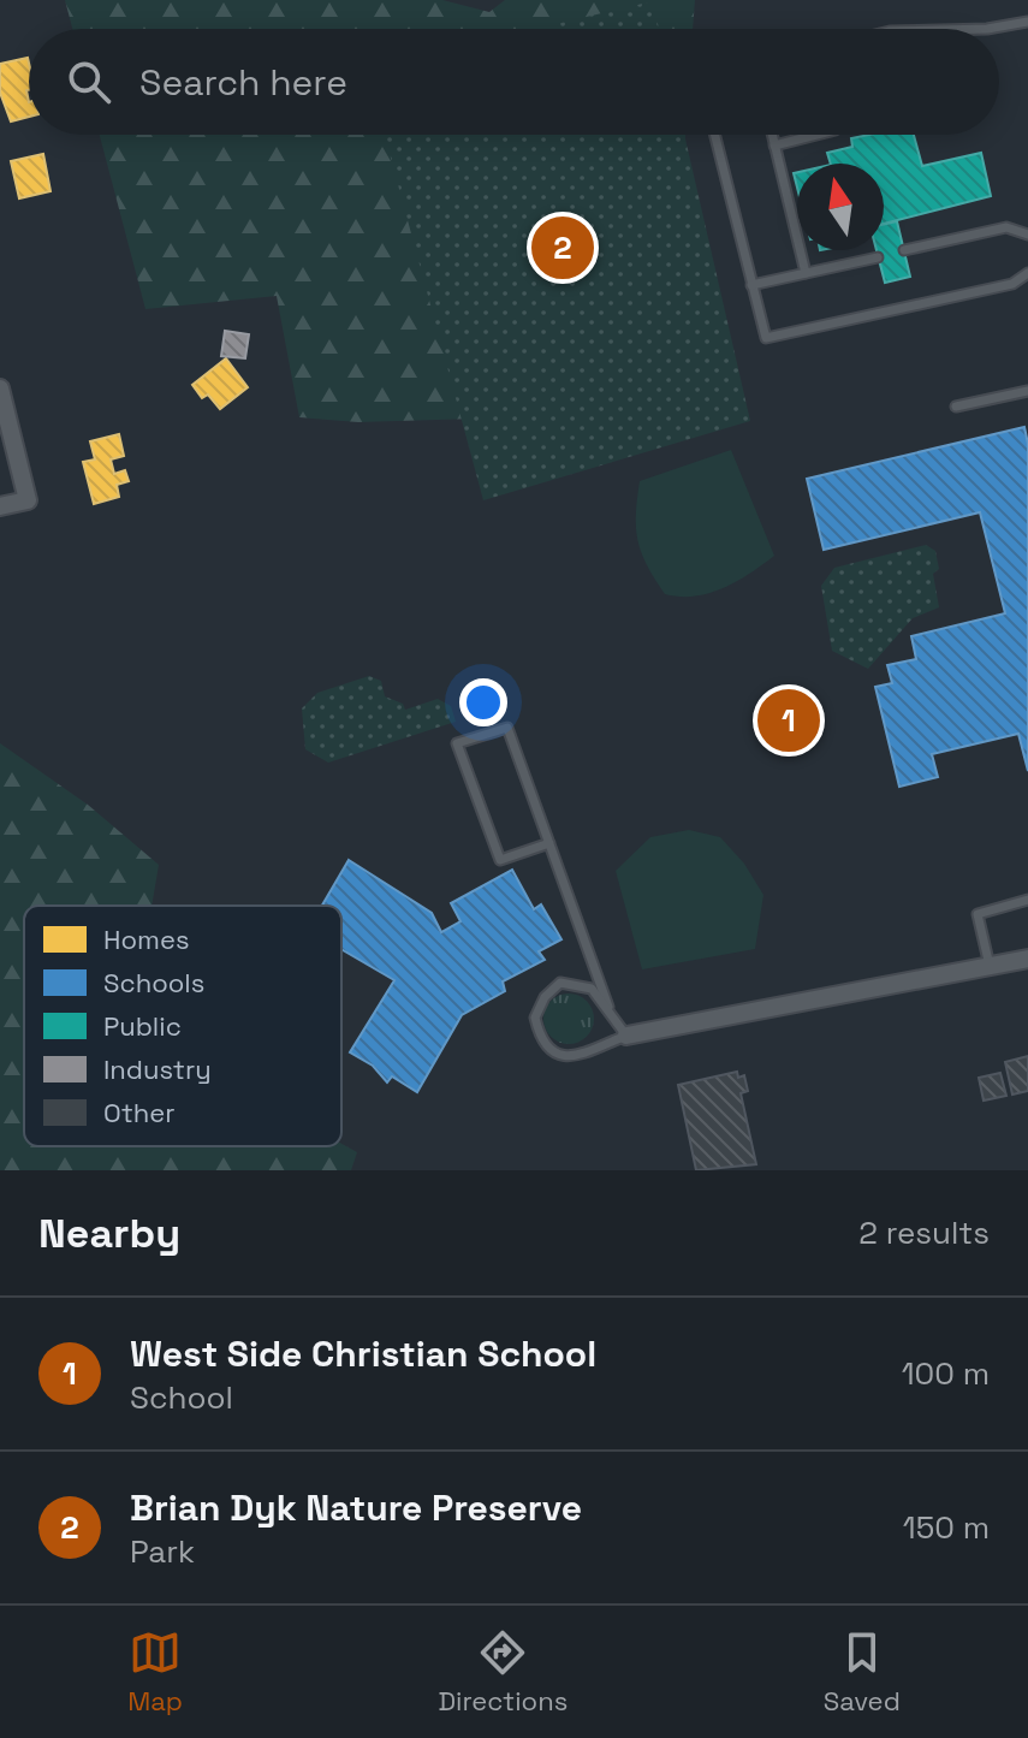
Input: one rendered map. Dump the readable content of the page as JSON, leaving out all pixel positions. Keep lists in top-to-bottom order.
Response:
{
  "legend": [
    "Homes",
    "Schools",
    "Public",
    "Industry",
    "Other"
  ],
  "north": "top",
  "page": {
    "search": "Search here",
    "pins": ["2", "1"],
    "heading": ["Nearby", "2 results"],
    "list": [
      {
        "mark": "1",
        "name": "West Side Christian School",
        "note": "School",
        "value": "100 m"
      },
      {
        "mark": "2",
        "name": "Brian Dyk Nature Preserve",
        "note": "Park",
        "value": "150 m"
      }
    ],
    "nav": ["Map", "Directions", "Saved"]
  }
}
